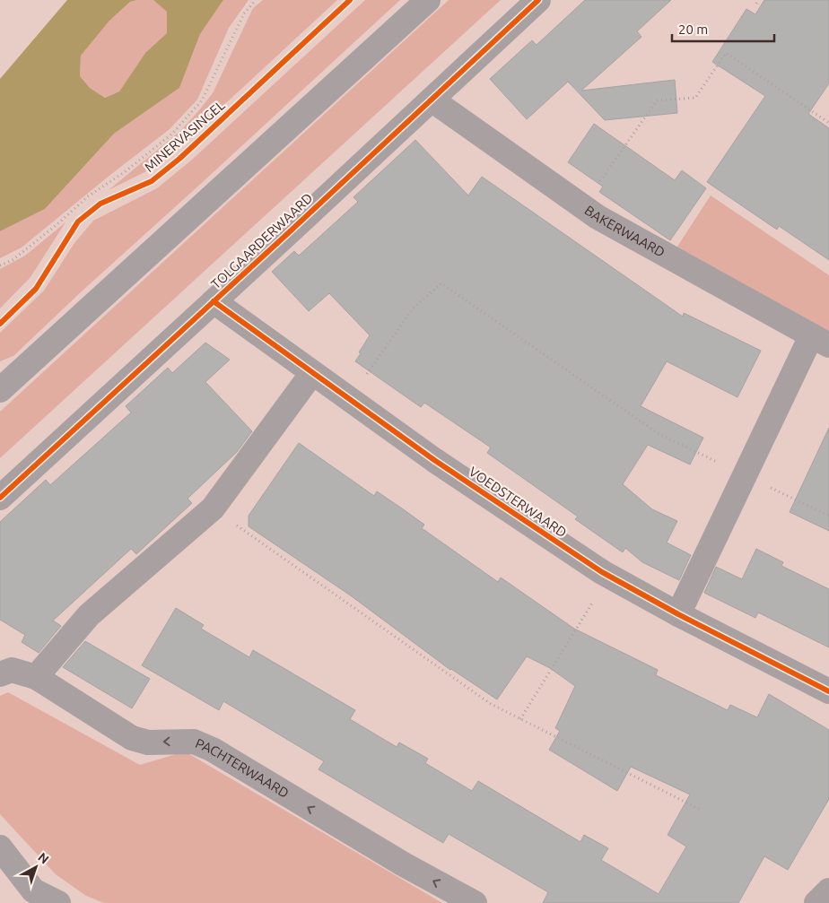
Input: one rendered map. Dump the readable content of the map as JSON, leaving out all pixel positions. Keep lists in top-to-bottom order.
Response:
{
  "streets": {
    "street": [
      "BAKERWAARD",
      "TOLGAARDERWAARD",
      "VOEDSTERWAARD",
      "PACHTERWAARD"
    ],
    "cycle path": ["MINERVASINGEL"]
  },
  "crossings": [
    ["BAKERWAARD", "TOLGAARDERWAARD"],
    ["TOLGAARDERWAARD", "VOEDSTERWAARD"]
  ],
  "one_way": ["PACHTERWAARD"],
  "scale_bar": "20 m",
  "north": "top right"
}
